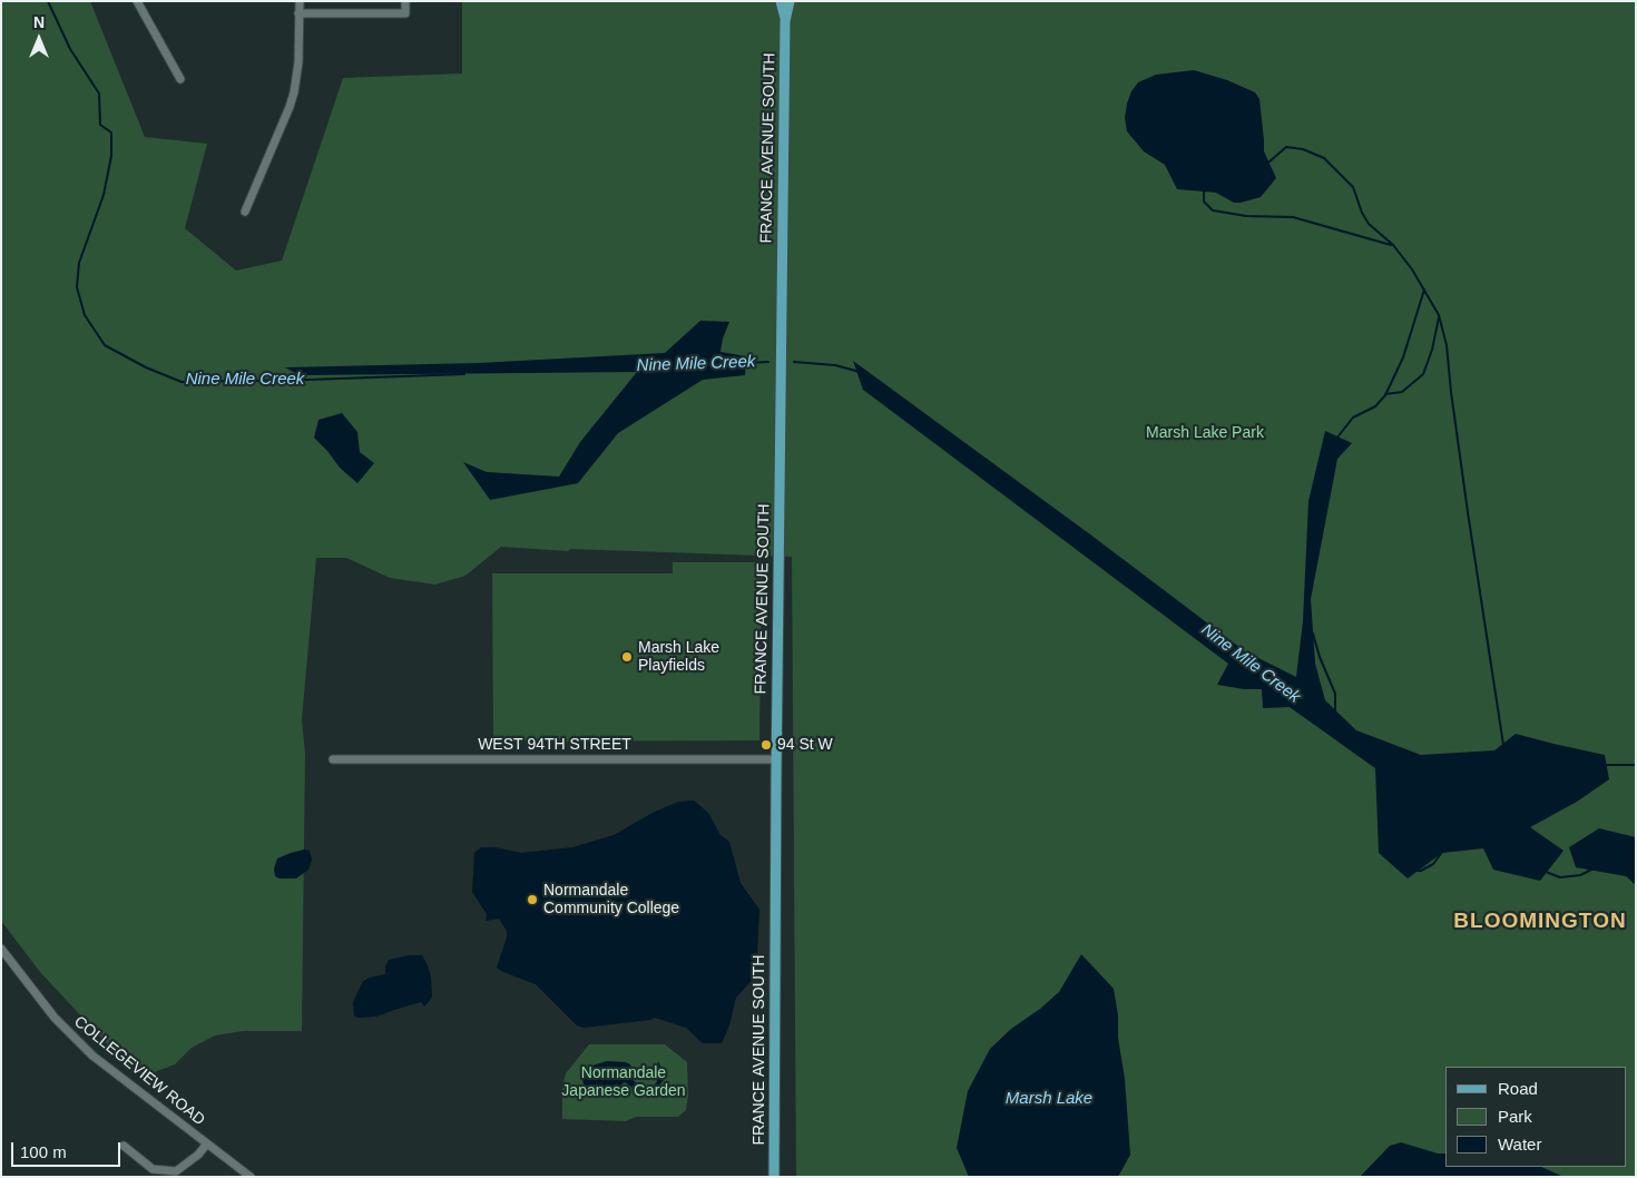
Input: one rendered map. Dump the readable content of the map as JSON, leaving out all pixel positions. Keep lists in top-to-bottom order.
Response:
{
  "streets": {
    "main road": ["FRANCE AVENUE SOUTH"],
    "street": ["WEST 94TH STREET", "COLLEGEVIEW ROAD"]
  },
  "crossings": [
    ["FRANCE AVENUE SOUTH", "WEST 94TH STREET"]
  ],
  "districts": ["BLOOMINGTON"],
  "water": ["Nine Mile Creek", "Marsh Lake"],
  "parks": ["Marsh Lake Park", "Normandale Japanese Garden"],
  "places": ["Marsh Lake Playfields", "94 St W", "Normandale Community College"],
  "legend": ["Road", "Park", "Water"],
  "scale_bar": "100 m",
  "north": "top"
}
